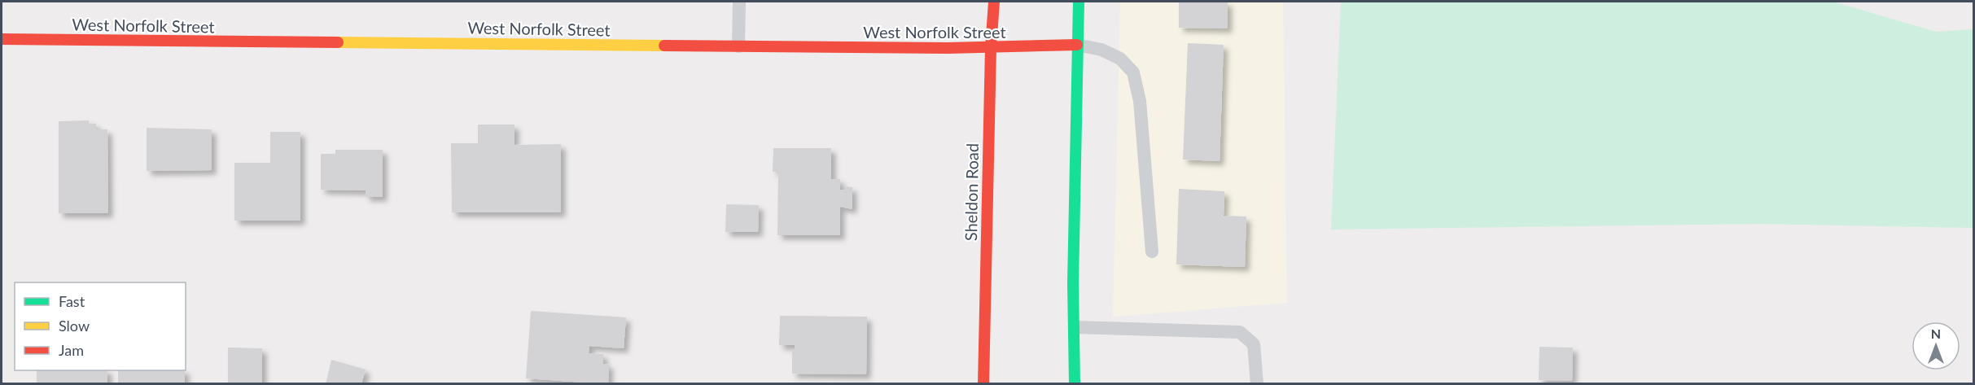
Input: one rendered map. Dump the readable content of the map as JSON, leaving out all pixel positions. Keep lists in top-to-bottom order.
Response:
{
  "streets": {
    "street": ["West Norfolk Street", "Sheldon Road"]
  },
  "crossings": [
    ["West Norfolk Street", "Sheldon Road"]
  ],
  "legend": ["Fast", "Slow", "Jam"],
  "north": "top"
}
